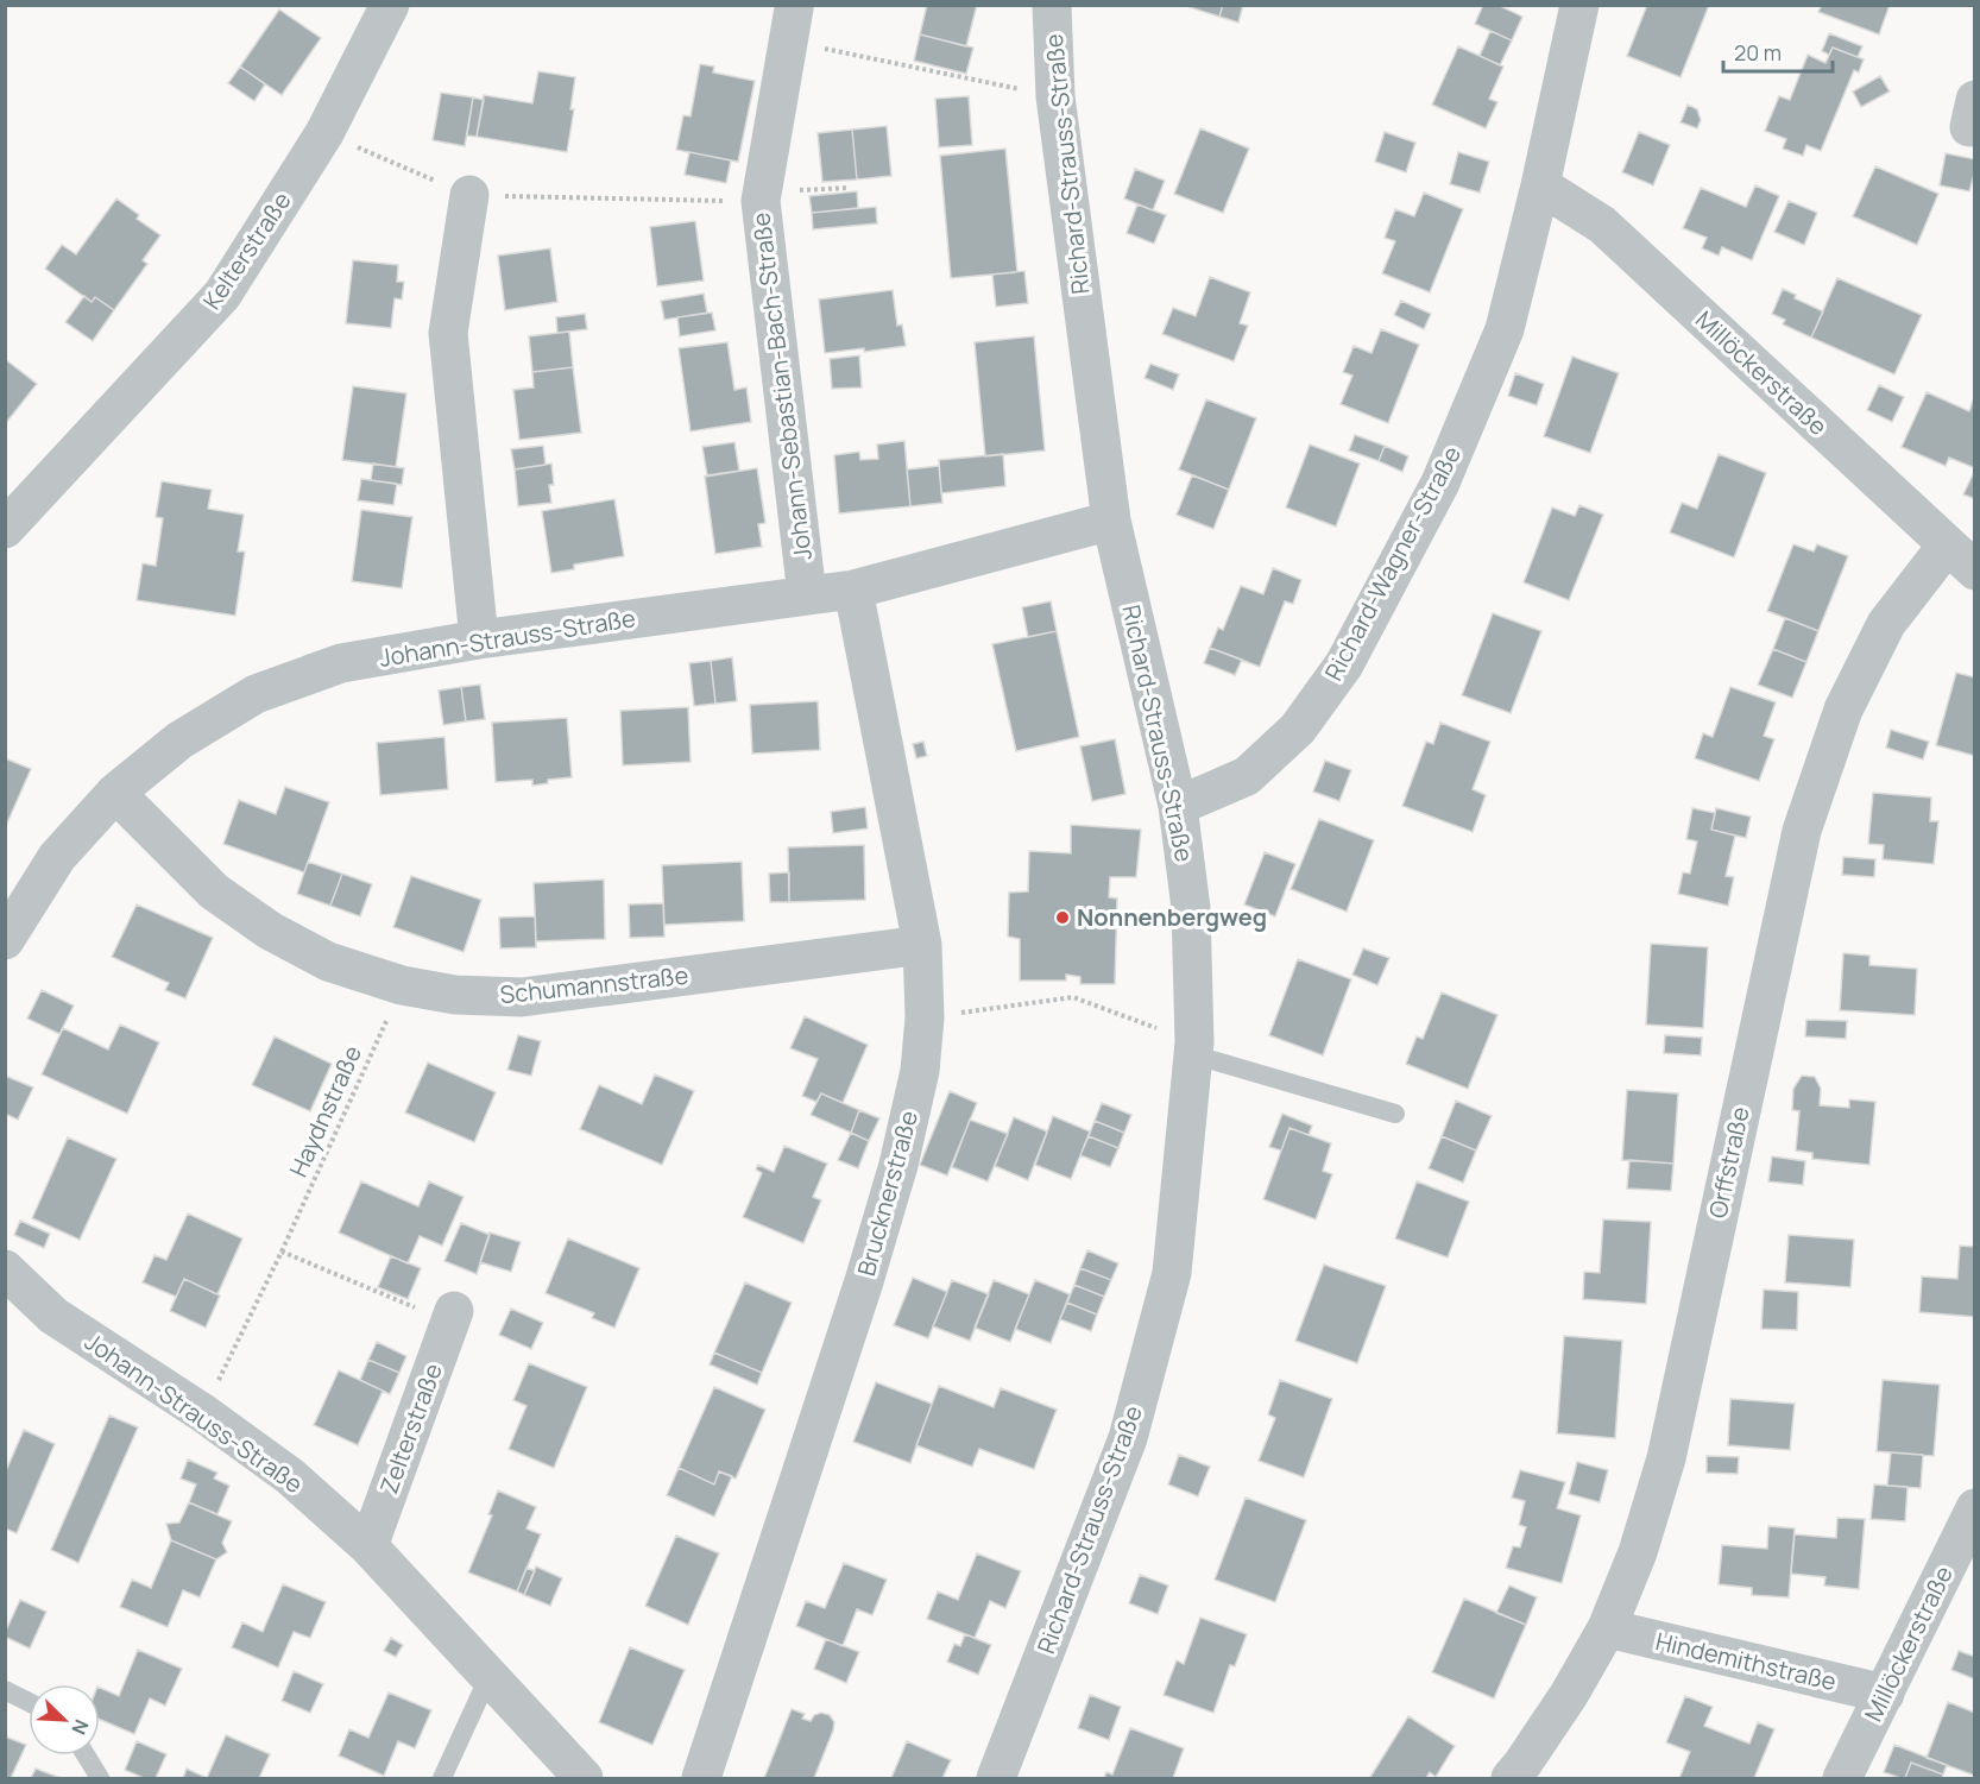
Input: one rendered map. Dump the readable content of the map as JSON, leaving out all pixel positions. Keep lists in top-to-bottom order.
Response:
{
  "streets": {
    "street": [
      "Richard-Strauss-Straße",
      "Kelterstraße",
      "Millöckerstraße",
      "Johann-Sebastian-Bach-Straße",
      "Richard-Wagner-Straße",
      "Johann-Strauss-Straße",
      "Schumannstraße",
      "Orffstraße",
      "Brucknerstraße",
      "Zelterstraße",
      "Hindemithstraße"
    ],
    "path": ["Haydnstraße"]
  },
  "crossings": [
    ["Richard-Strauss-Straße", "Richard-Wagner-Straße"],
    ["Richard-Strauss-Straße", "Johann-Strauss-Straße"],
    ["Millöckerstraße", "Richard-Wagner-Straße"],
    ["Millöckerstraße", "Orffstraße"],
    ["Millöckerstraße", "Hindemithstraße"],
    ["Johann-Sebastian-Bach-Straße", "Johann-Strauss-Straße"],
    ["Johann-Strauss-Straße", "Schumannstraße"],
    ["Johann-Strauss-Straße", "Haydnstraße"],
    ["Johann-Strauss-Straße", "Brucknerstraße"],
    ["Johann-Strauss-Straße", "Zelterstraße"],
    ["Schumannstraße", "Haydnstraße"],
    ["Schumannstraße", "Brucknerstraße"],
    ["Orffstraße", "Hindemithstraße"]
  ],
  "places": ["Nonnenbergweg"],
  "scale_bar": "20 m",
  "north": "bottom right"
}
